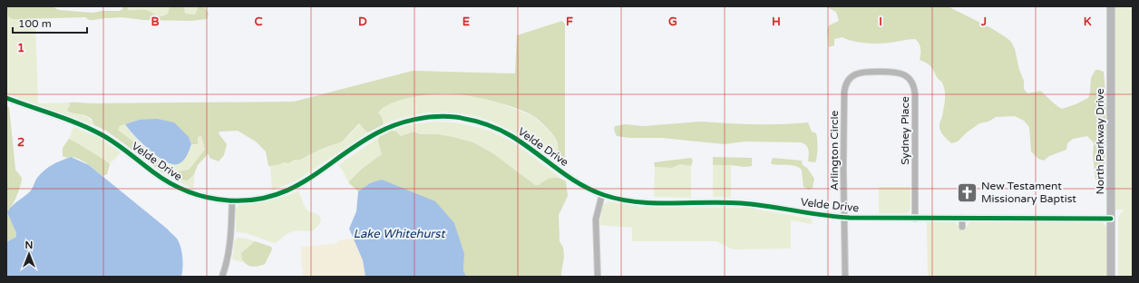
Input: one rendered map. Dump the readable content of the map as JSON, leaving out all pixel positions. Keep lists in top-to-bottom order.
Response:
{
  "streets": {
    "main road": ["North Parkway Drive"],
    "street": ["Sydney Place", "Velde Drive", "Arlington Circle"]
  },
  "crossings": [
    ["Sydney Place", "Velde Drive"],
    ["Sydney Place", "Arlington Circle"],
    ["North Parkway Drive", "Velde Drive"],
    ["Velde Drive", "Arlington Circle"]
  ],
  "water": ["Lake Whitehurst"],
  "places": {
    "church": ["New Testament Missionary Baptist"]
  },
  "scale_bar": "100 m",
  "north": "top",
  "grid": {
    "columns": [
      "B",
      "C",
      "D",
      "E",
      "F",
      "G",
      "H",
      "I",
      "J",
      "K"
    ],
    "rows": ["1", "2"]
  }
}
